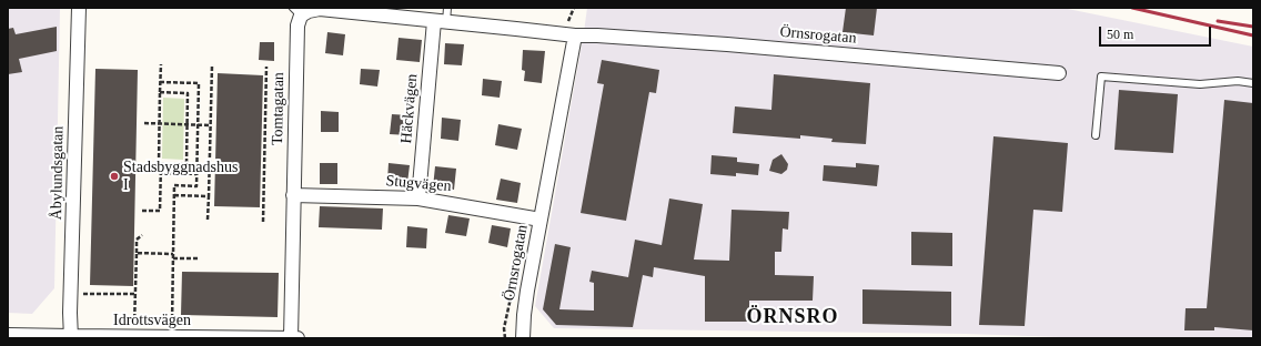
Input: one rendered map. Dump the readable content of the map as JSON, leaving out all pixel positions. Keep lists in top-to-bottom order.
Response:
{
  "streets": {
    "street": [
      "Örnsrogatan",
      "Tomtagatan",
      "Häckvägen",
      "Åbylundsgatan",
      "Stugvägen",
      "Idrottsvägen"
    ]
  },
  "crossings": [
    ["Örnsrogatan", "Tomtagatan"],
    ["Örnsrogatan", "Häckvägen"],
    ["Örnsrogatan", "Stugvägen"],
    ["Tomtagatan", "Häckvägen"],
    ["Tomtagatan", "Stugvägen"],
    ["Tomtagatan", "Idrottsvägen"],
    ["Häckvägen", "Stugvägen"],
    ["Åbylundsgatan", "Idrottsvägen"]
  ],
  "districts": ["ÖRNSRO"],
  "places": ["Stadsbyggnadshus I"],
  "scale_bar": "50 m"
}
